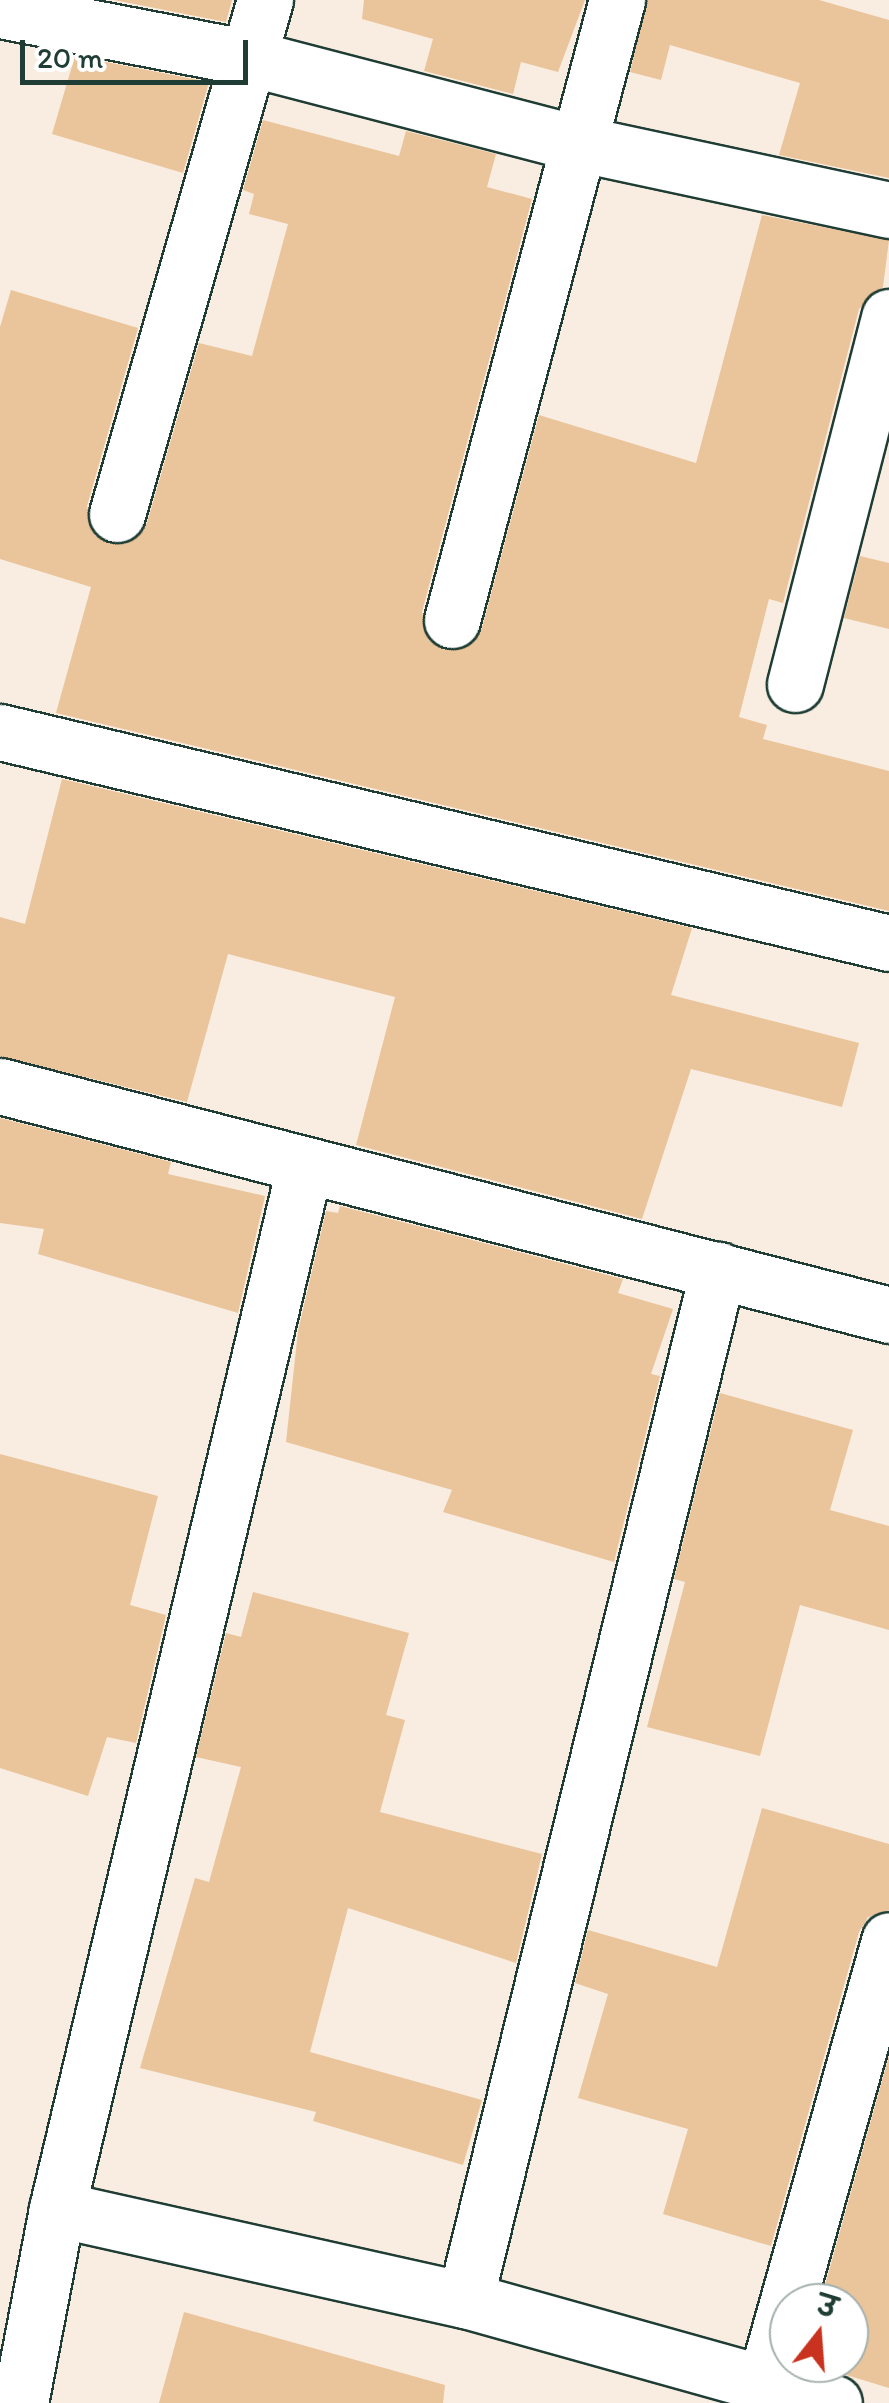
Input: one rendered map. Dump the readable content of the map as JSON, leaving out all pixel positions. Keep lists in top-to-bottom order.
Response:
{
  "scale_bar": "20 m",
  "north": "top"
}
